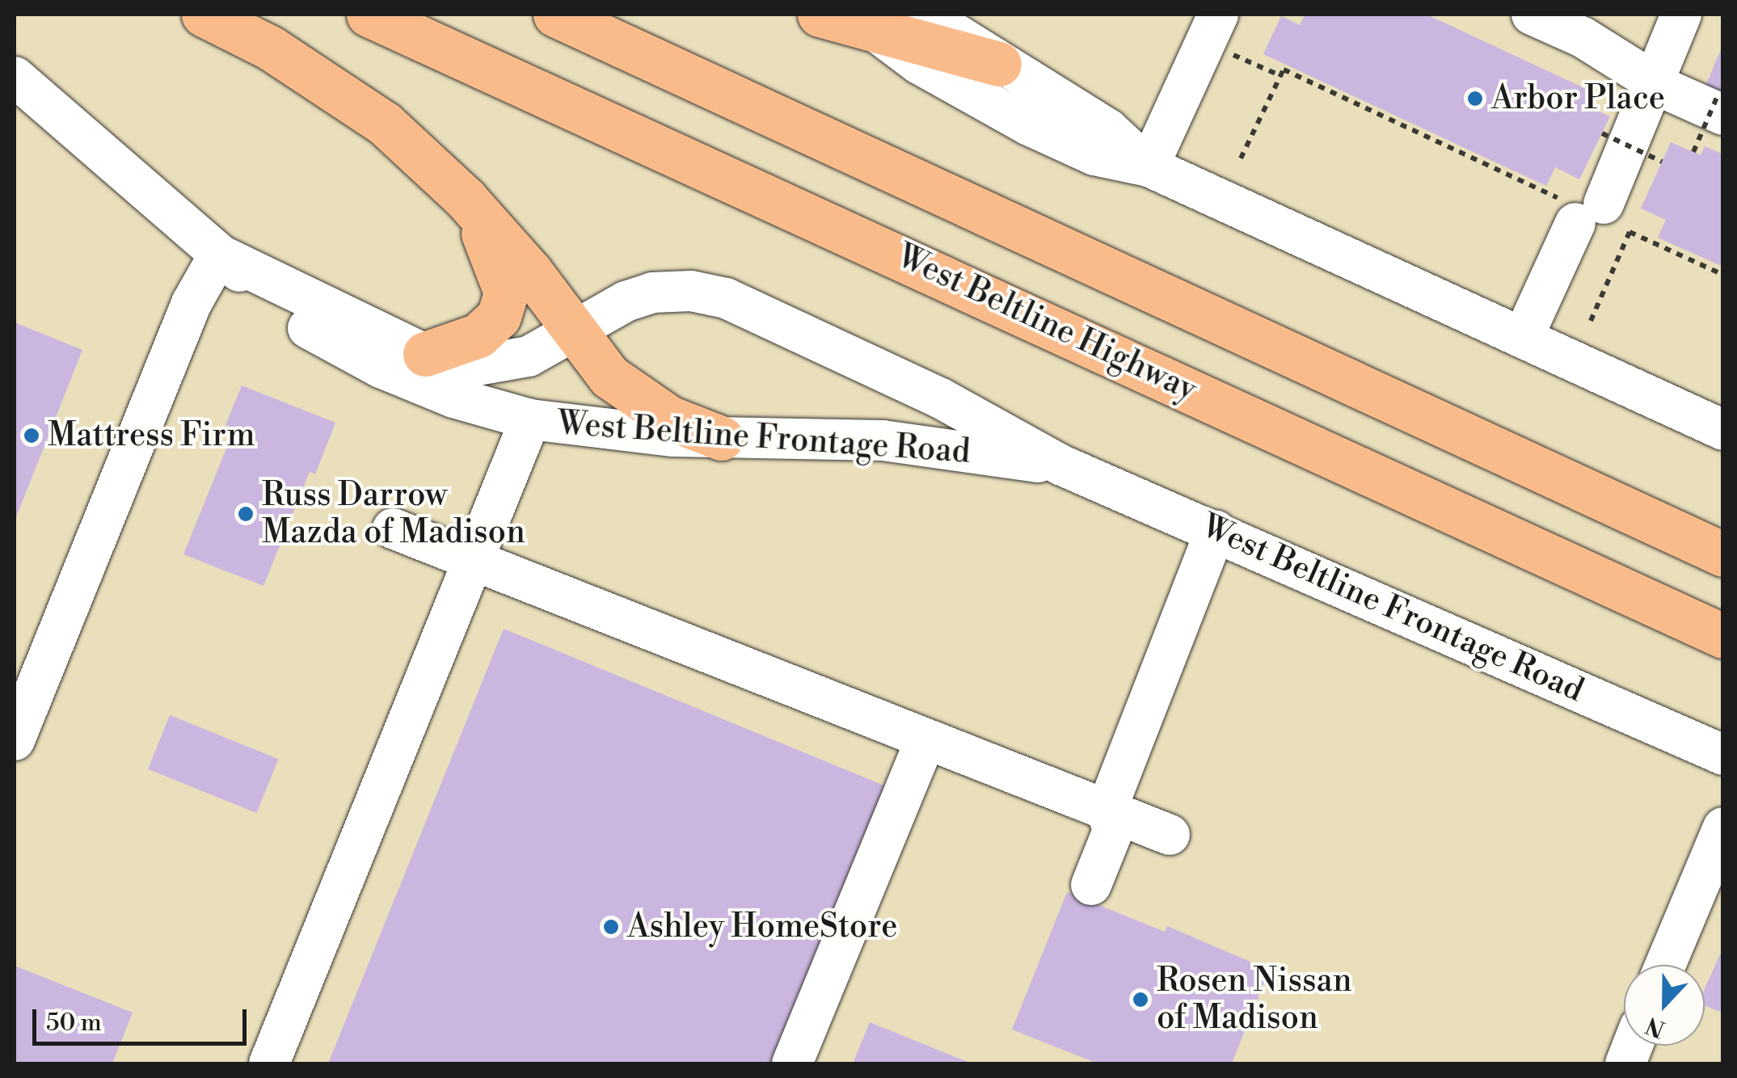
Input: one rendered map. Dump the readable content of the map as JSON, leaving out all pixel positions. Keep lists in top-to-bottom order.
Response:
{
  "streets": {
    "highway": ["West Beltline Highway"],
    "street": ["West Beltline Frontage Road"]
  },
  "places": [
    "Arbor Place",
    "Mattress Firm",
    "Russ Darrow Mazda of Madison",
    "Ashley HomeStore",
    "Rosen Nissan of Madison"
  ],
  "scale_bar": "50 m",
  "north": "bottom"
}
